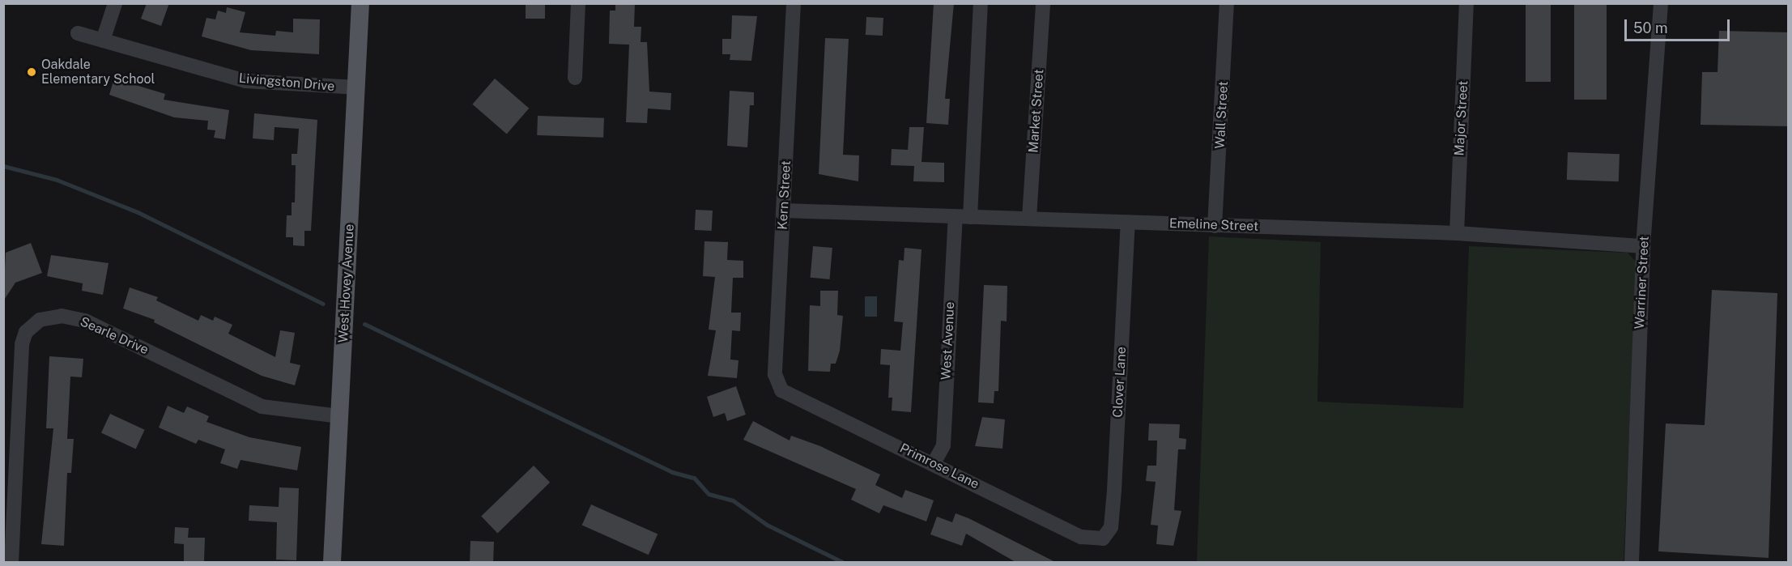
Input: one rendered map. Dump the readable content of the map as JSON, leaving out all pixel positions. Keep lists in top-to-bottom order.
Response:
{
  "streets": {
    "main road": ["West Hovey Avenue"],
    "street": [
      "Livingston Drive",
      "Market Street",
      "Wall Street",
      "Major Street",
      "Kern Street",
      "Emeline Street",
      "Warriner Street",
      "Searle Drive",
      "West Avenue",
      "Clover Lane",
      "Primrose Lane"
    ]
  },
  "crossings": [
    ["Livingston Drive", "West Hovey Avenue"],
    ["Market Street", "Emeline Street"],
    ["Wall Street", "Emeline Street"],
    ["Major Street", "Emeline Street"],
    ["Kern Street", "Emeline Street"],
    ["Kern Street", "Primrose Lane"],
    ["Emeline Street", "Warriner Street"],
    ["Emeline Street", "West Avenue"],
    ["Emeline Street", "Clover Lane"],
    ["West Hovey Avenue", "Searle Drive"],
    ["West Avenue", "Primrose Lane"],
    ["Clover Lane", "Primrose Lane"]
  ],
  "places": ["Oakdale Elementary School"],
  "scale_bar": "50 m"
}
